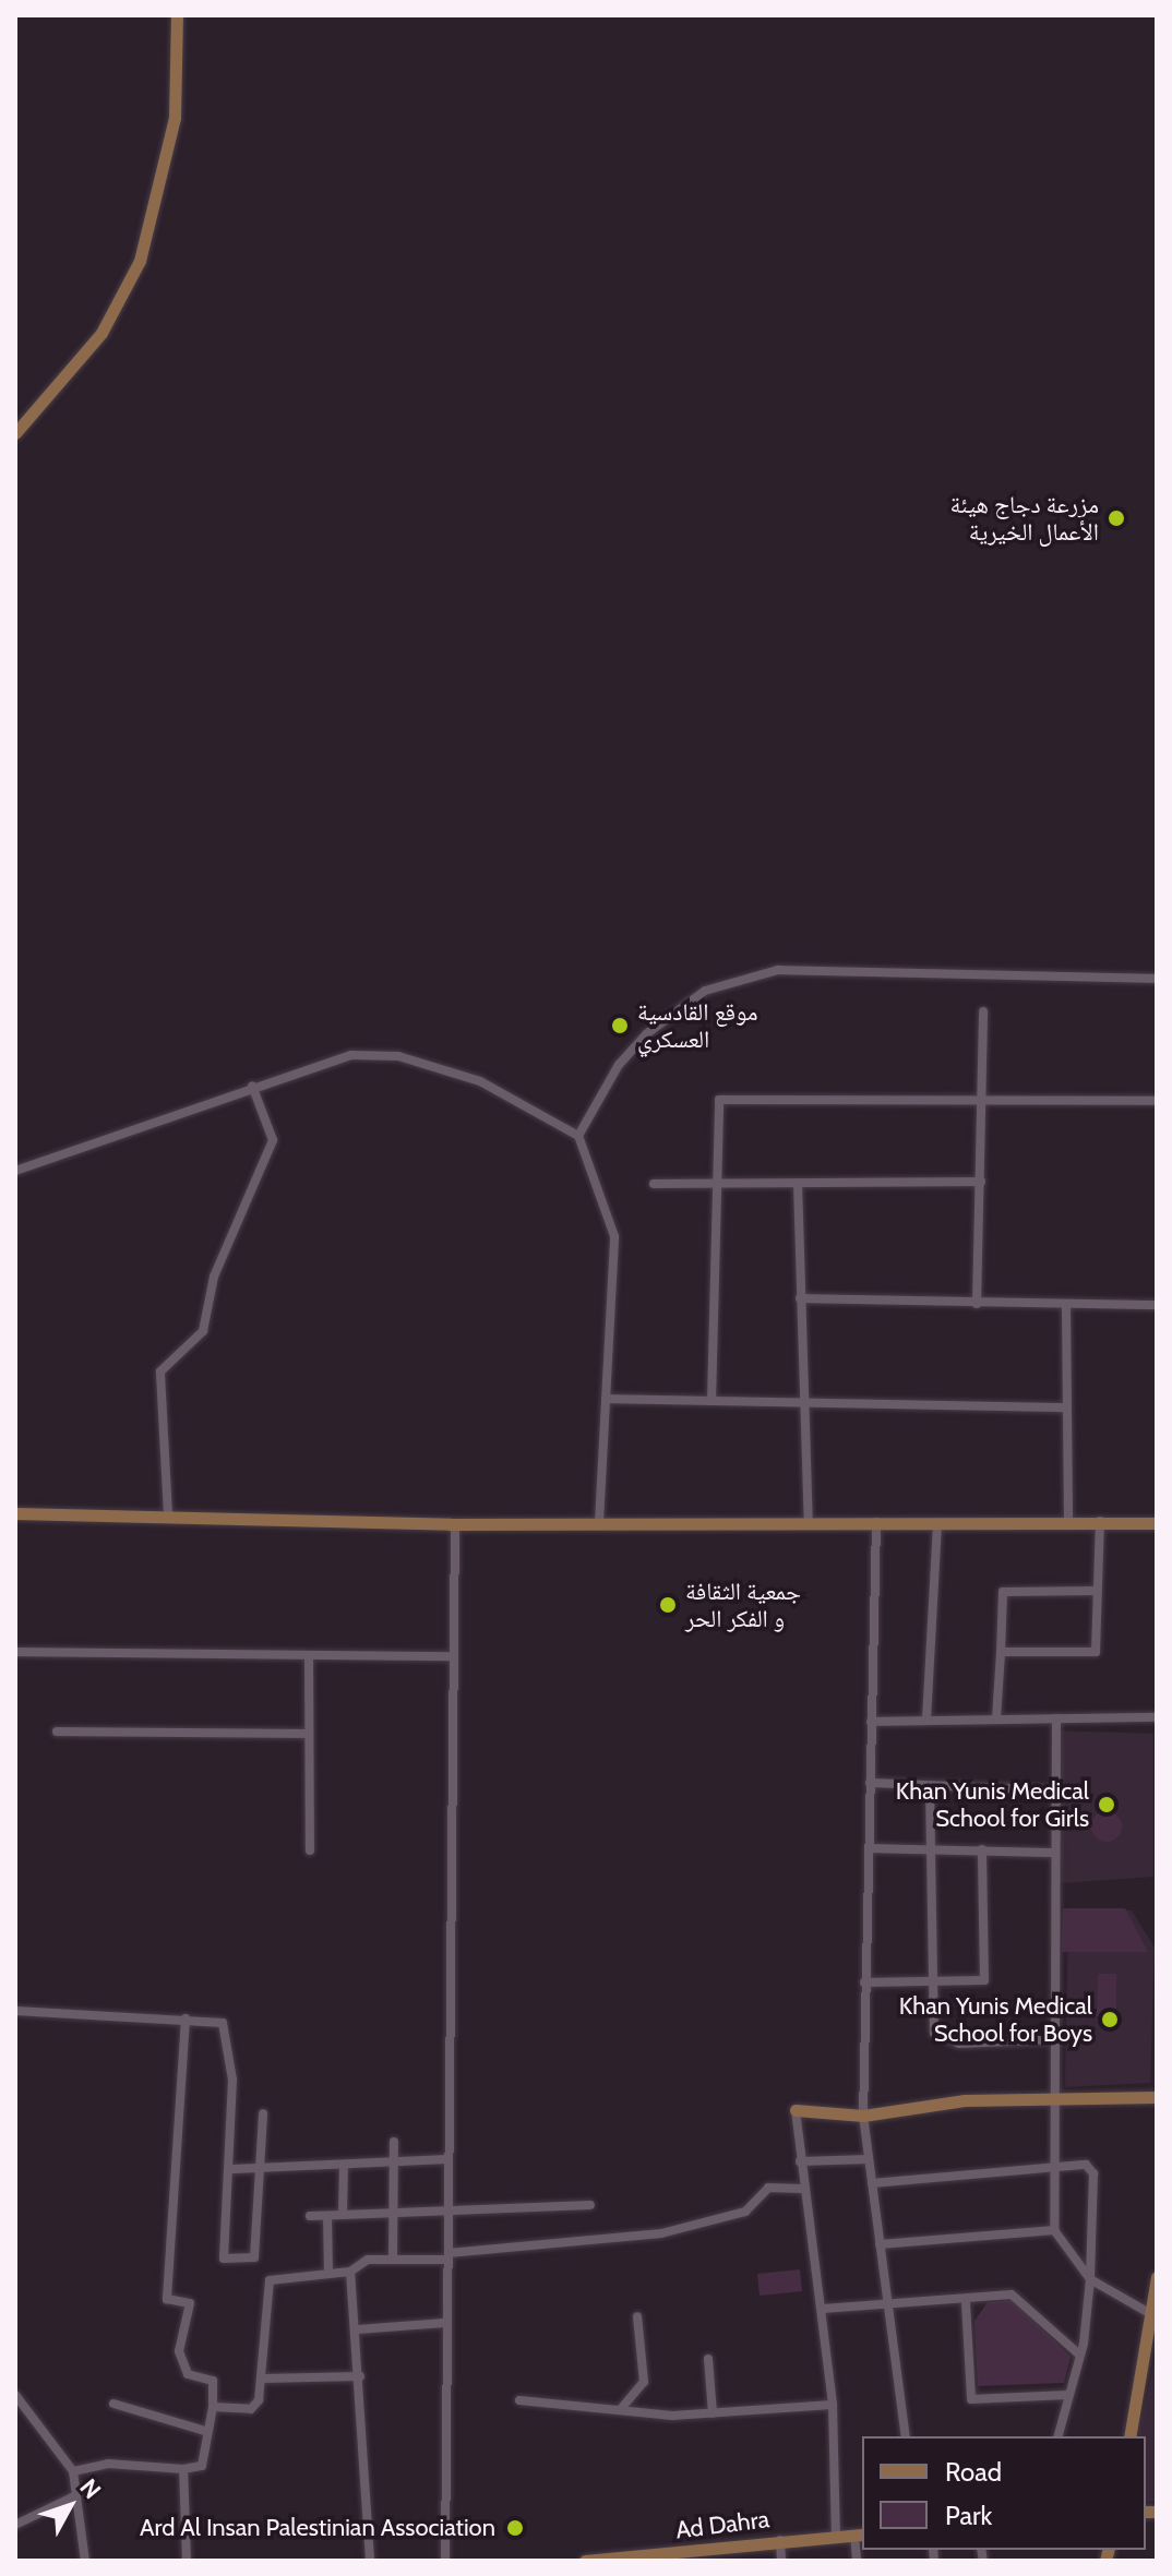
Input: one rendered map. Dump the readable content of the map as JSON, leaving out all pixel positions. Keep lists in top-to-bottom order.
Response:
{
  "streets": {
    "street": ["Ad Dahra"]
  },
  "places": [
    "مزرعة دجاج هيئة الأعمال الخيرية",
    "موقع القادسية العسكري",
    "جمعية الثقافة و الفكر الحر",
    "Khan Yunis Medical School for Girls",
    "Khan Yunis Medical School for Boys",
    "Ard Al Insan Palestinian Association"
  ],
  "legend": ["Road", "Park"],
  "north": "top right"
}
